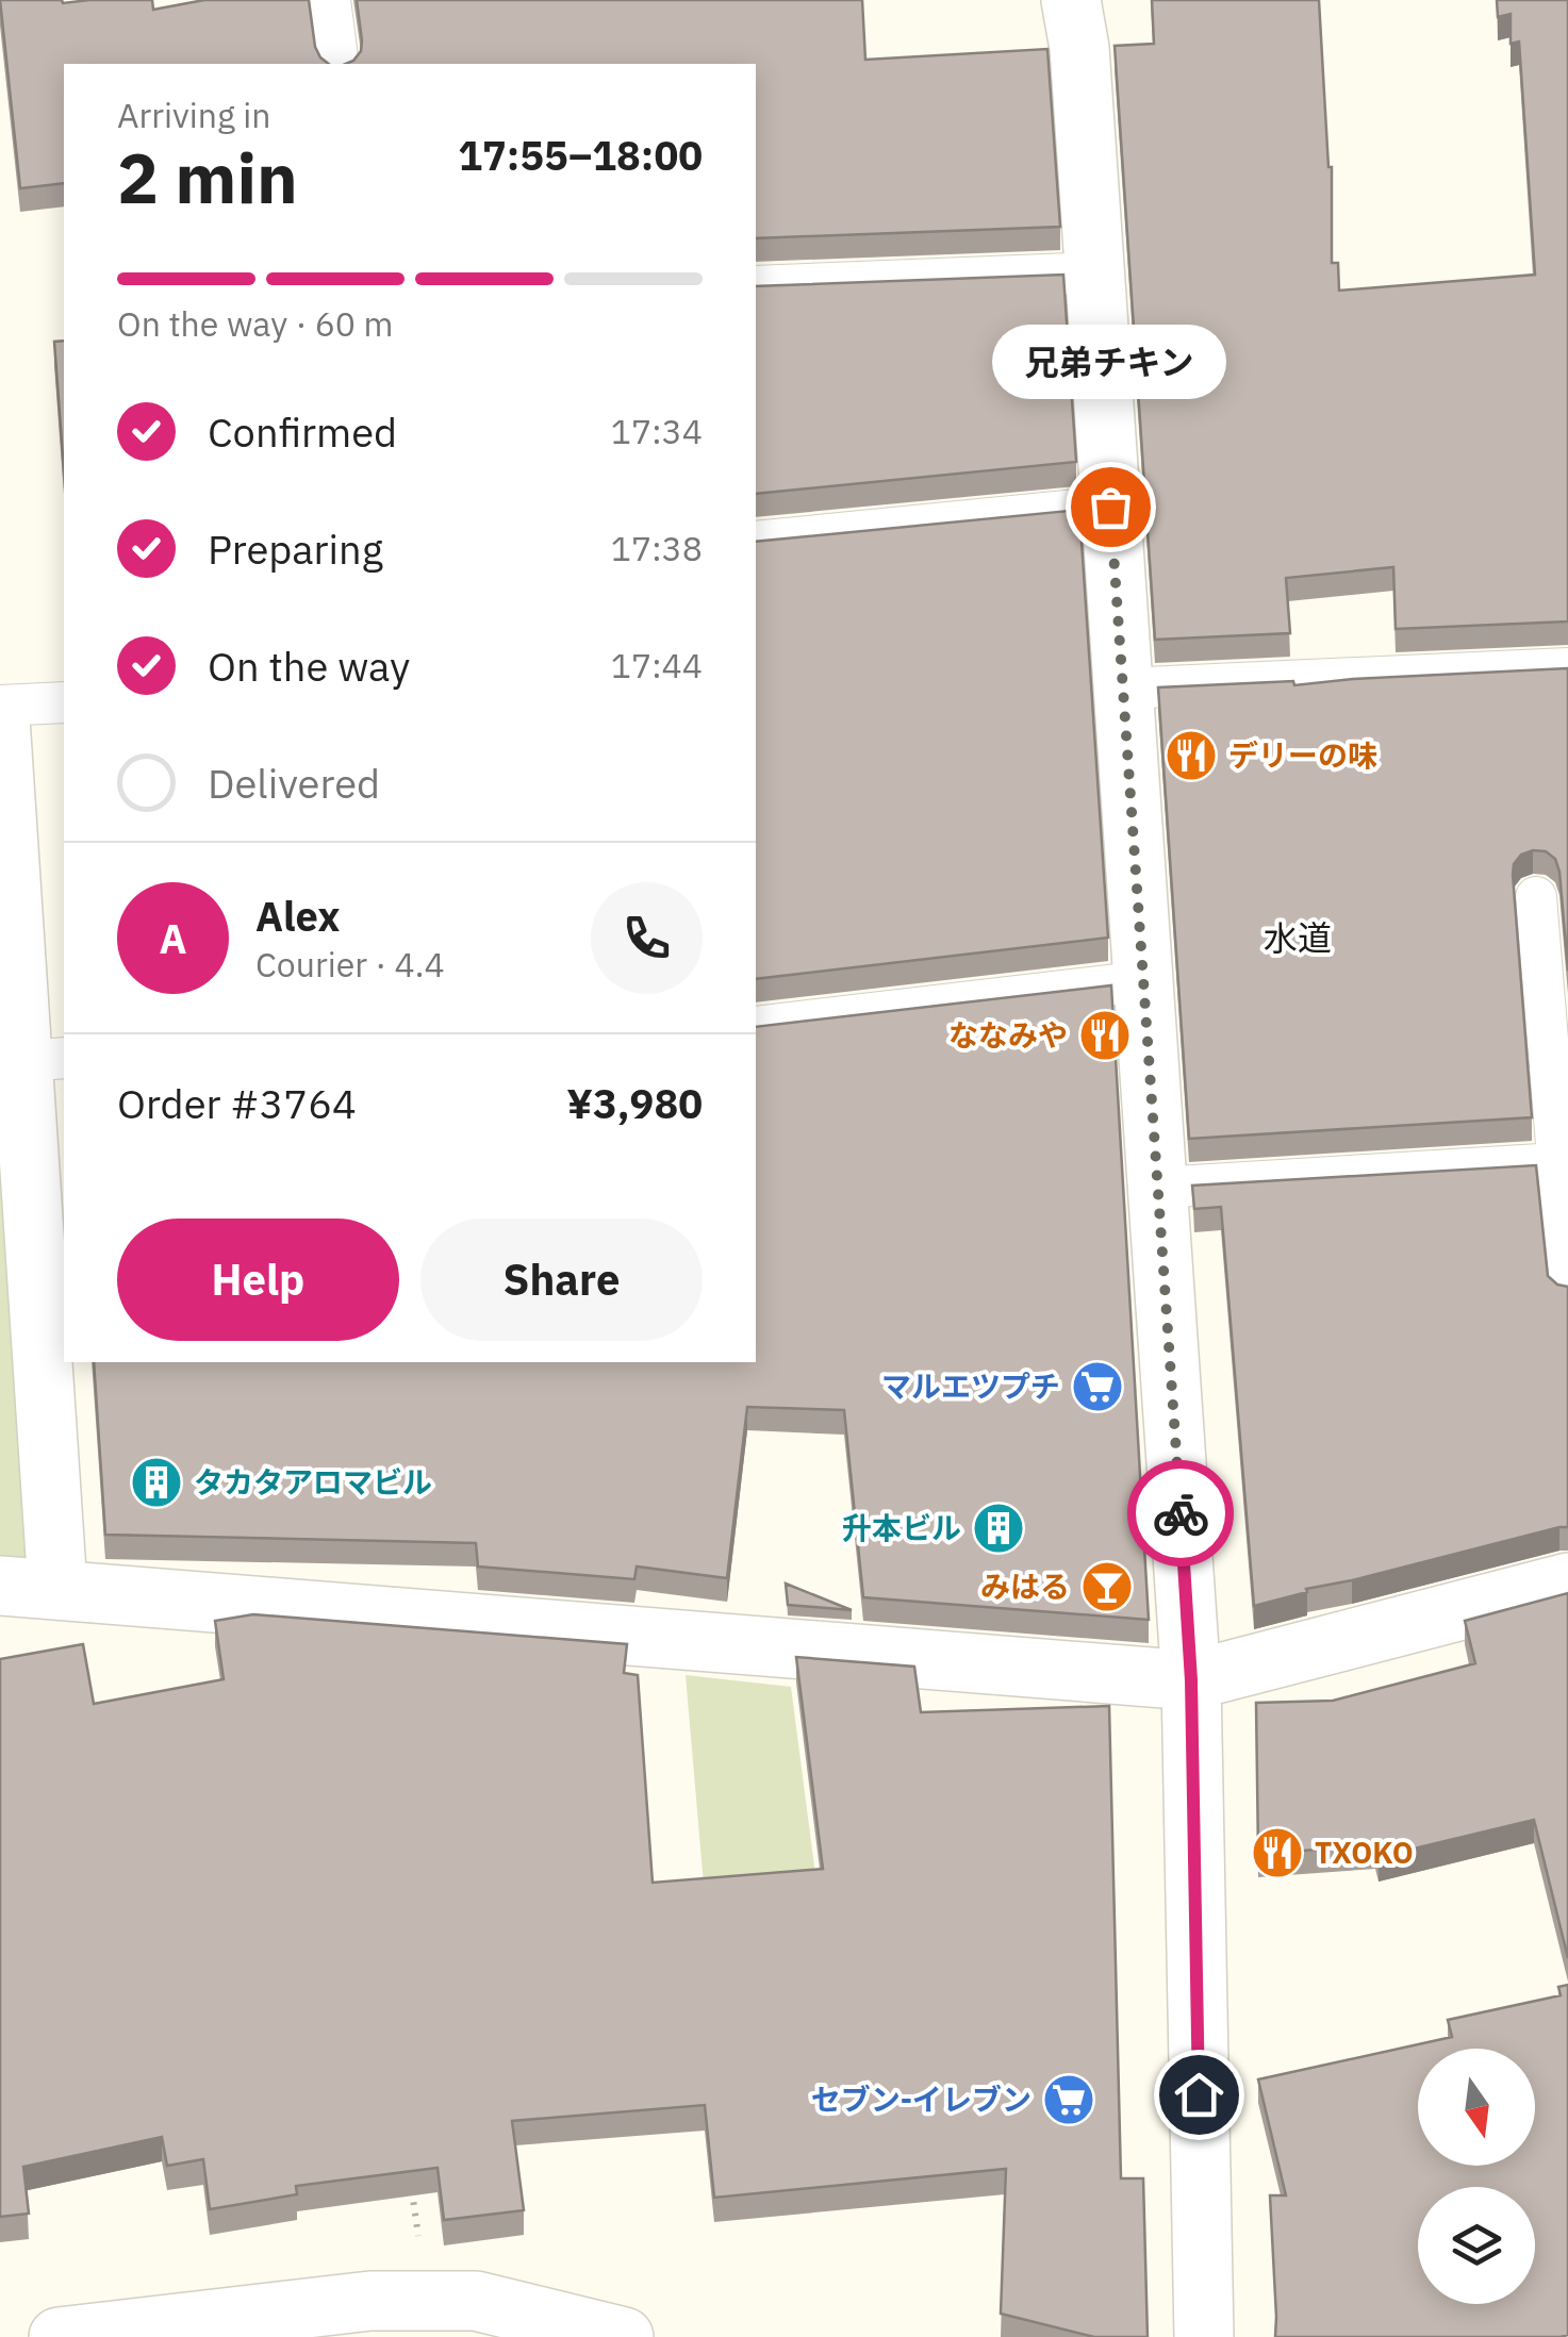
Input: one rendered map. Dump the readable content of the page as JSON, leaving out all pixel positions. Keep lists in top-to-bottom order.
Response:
{
  "districts": ["水道"],
  "places": {
    "other": ["兄弟チキン"],
    "restaurant": ["デリーの味", "ななみや", "TXOKO"],
    "supermarket": ["マルエツプチ", "セブン-イレブン"],
    "building": ["タカタアロマビル", "升本ビル"],
    "bar": ["みはる"]
  },
  "north": "bottom",
  "page": {
    "heading": ["2 min", "Arriving in", "17:55–18:00"],
    "panel": [
      "Alex",
      "Courier · 4.4",
      "Order #3764",
      "¥3,980"
    ],
    "bar": "On the way · 60 m",
    "bubble": "兄弟チキン",
    "list": [
      ["Confirmed", "17:34"],
      ["Preparing", "17:38"],
      ["On the way", "17:44"],
      "Delivered"
    ],
    "round": "A",
    "buttons": ["Help", "Share"]
  }
}
